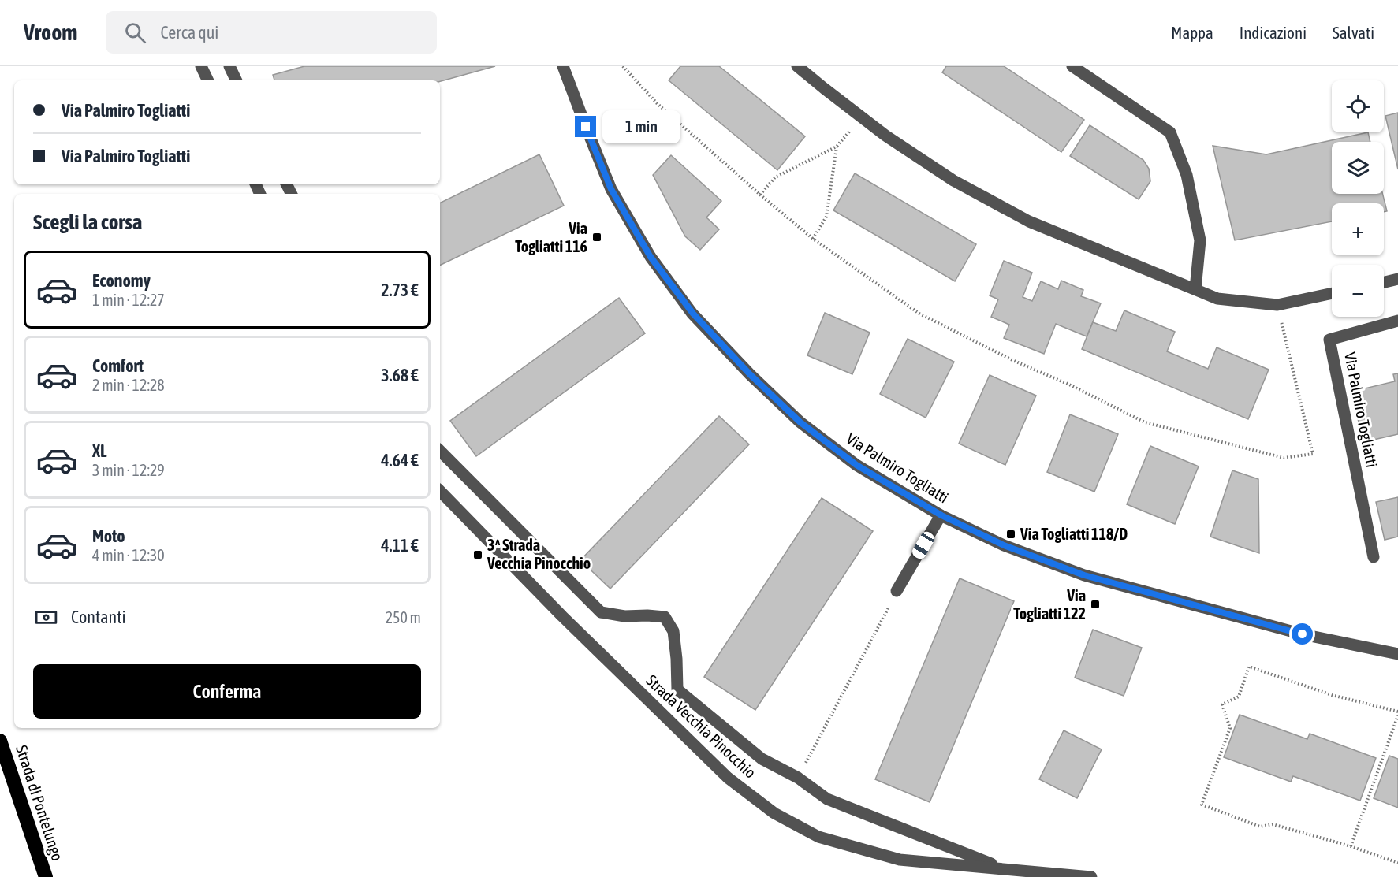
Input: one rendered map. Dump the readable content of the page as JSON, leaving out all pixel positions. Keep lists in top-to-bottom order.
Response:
{
  "streets": {
    "highway": ["Strada di Pontelungo"],
    "street": ["Via Palmiro Togliatti", "Strada Vecchia Pinocchio"]
  },
  "places": {
    "transit": [
      "Via Togliatti 116",
      "Via Togliatti 118/D",
      "3^ Strada Vecchia Pinocchio",
      "Via Togliatti 122"
    ]
  },
  "page": {
    "header": "Vroom",
    "search": "Cerca qui",
    "nav": ["Mappa", "Indicazioni", "Salvati"],
    "map_buttons": ["+", "−"],
    "banner": ["Via Palmiro Togliatti", "Via Palmiro Togliatti"],
    "bubble": "1 min",
    "heading": "Scegli la corsa",
    "list": [
      {
        "name": "Economy",
        "note": "1 min · 12:27",
        "value": "2.73 €"
      },
      {
        "name": "Comfort",
        "note": "2 min · 12:28",
        "value": "3.68 €"
      },
      {
        "name": "XL",
        "note": "3 min · 12:29",
        "value": "4.64 €"
      },
      {
        "name": "Moto",
        "note": "4 min · 12:30",
        "value": "4.11 €"
      }
    ],
    "pay": ["Contanti", "250 m"],
    "buttons": "Conferma"
  }
}
